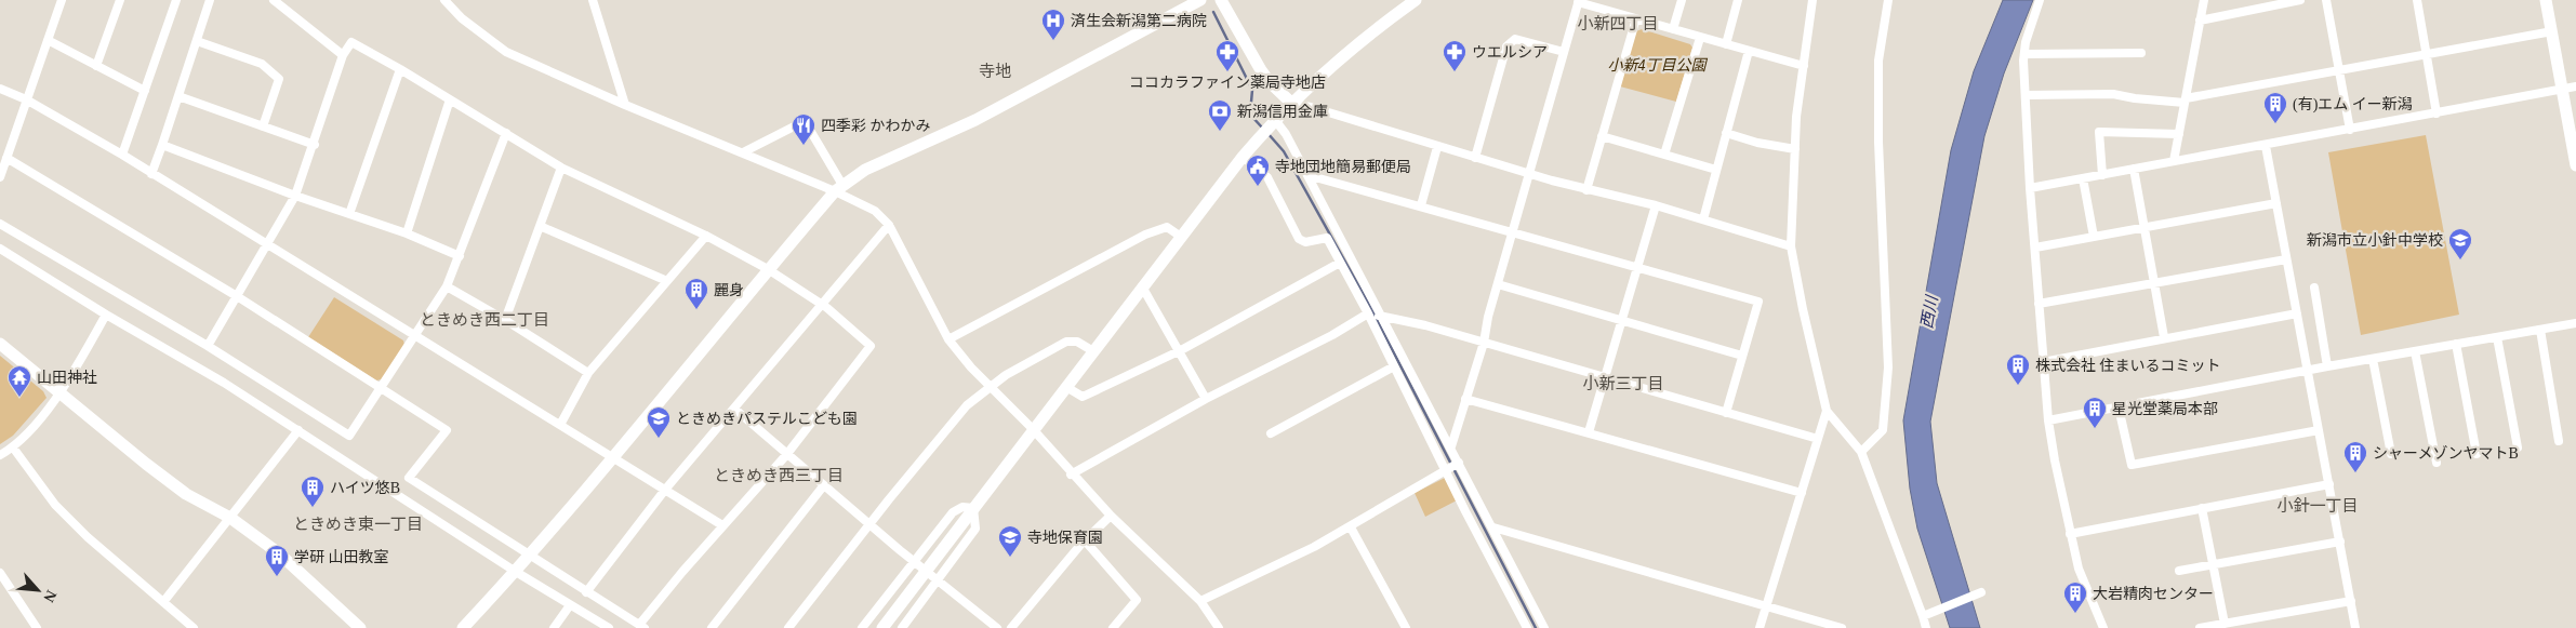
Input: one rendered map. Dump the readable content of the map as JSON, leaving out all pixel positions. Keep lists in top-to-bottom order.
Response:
{
  "districts": [
    "小新四丁目",
    "寺地",
    "ときめき西二丁目",
    "小新三丁目",
    "ときめき西三丁目",
    "小針一丁目",
    "ときめき東一丁目"
  ],
  "water": ["西川"],
  "parks": ["小新4丁目公園"],
  "places": {
    "hospital": ["済生会新潟第二病院"],
    "pharmacy": ["ココカラファイン薬局寺地店", "ウエルシア"],
    "building": [
      "(有)エム イー新潟",
      "麗身",
      "株式会社 住まいるコミット",
      "星光堂薬局本部",
      "シャーメゾンヤマトB",
      "ハイツ悠B",
      "学研 山田教室",
      "大岩精肉センター"
    ],
    "bank": ["新潟信用金庫"],
    "restaurant": ["四季彩 かわかみ"],
    "public building": ["寺地団地簡易郵便局"],
    "school or university": ["新潟市立小針中学校", "ときめきパステルこども園", "寺地保育園"],
    "temple": ["山田神社"]
  },
  "north": "bottom right"
}
